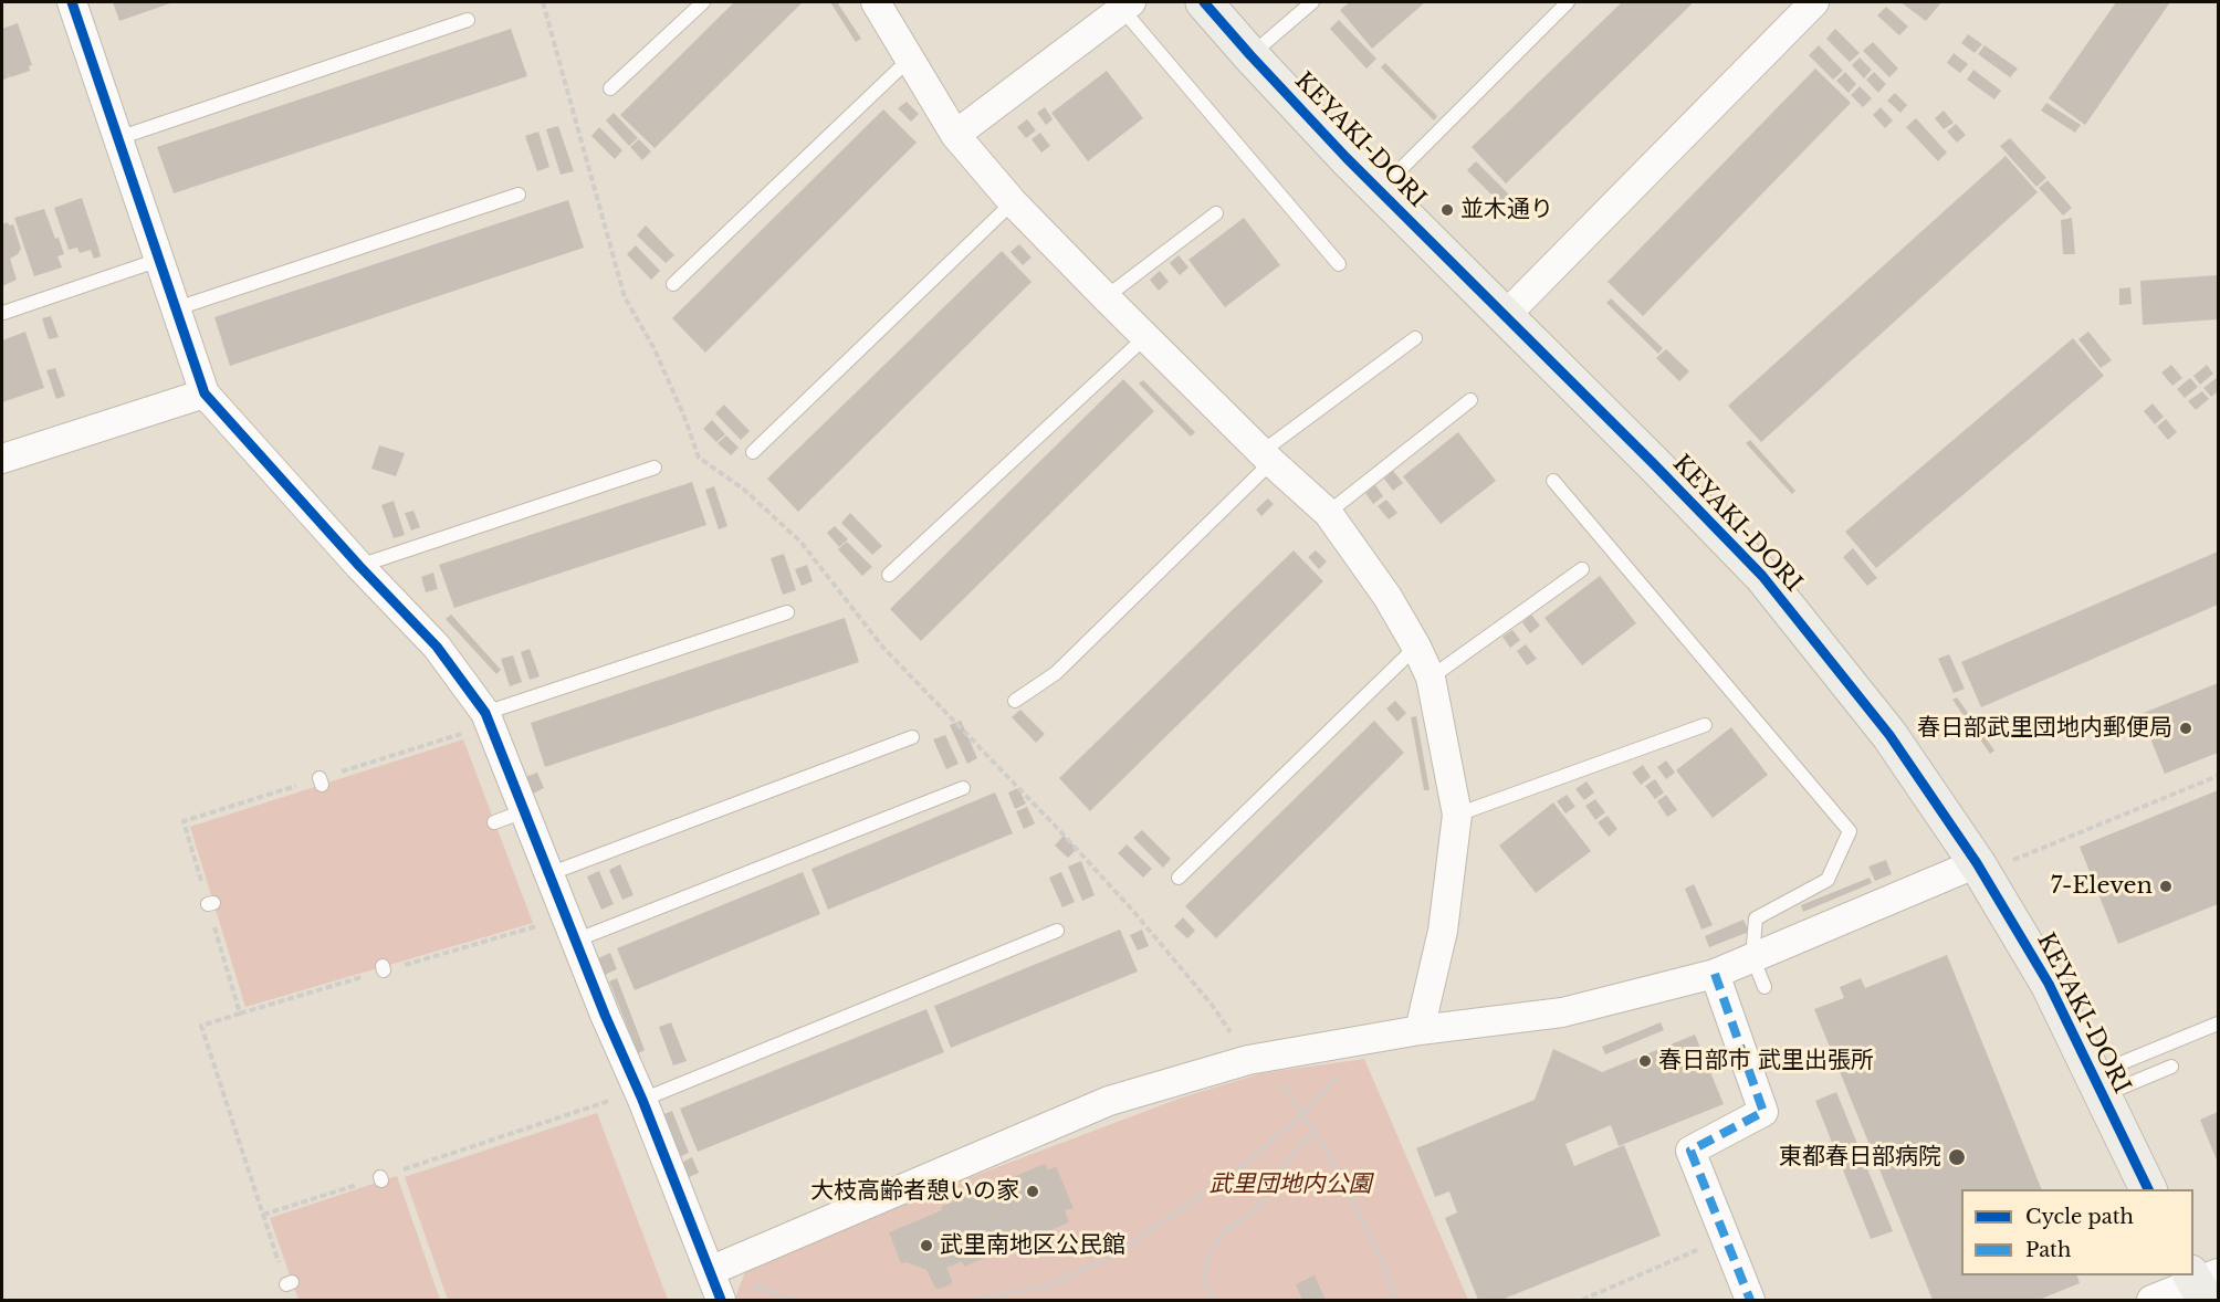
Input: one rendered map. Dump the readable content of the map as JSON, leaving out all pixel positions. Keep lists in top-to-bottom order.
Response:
{
  "streets": {
    "street": ["KEYAKI-DORI"]
  },
  "parks": ["武里団地内公園"],
  "places": [
    "並木通り",
    "春日部武里団地内郵便局",
    "7-Eleven",
    "春日部市 武里出張所",
    "東都春日部病院",
    "大枝高齢者憩いの家",
    "武里南地区公民館"
  ],
  "legend": ["Cycle path", "Path"]
}
